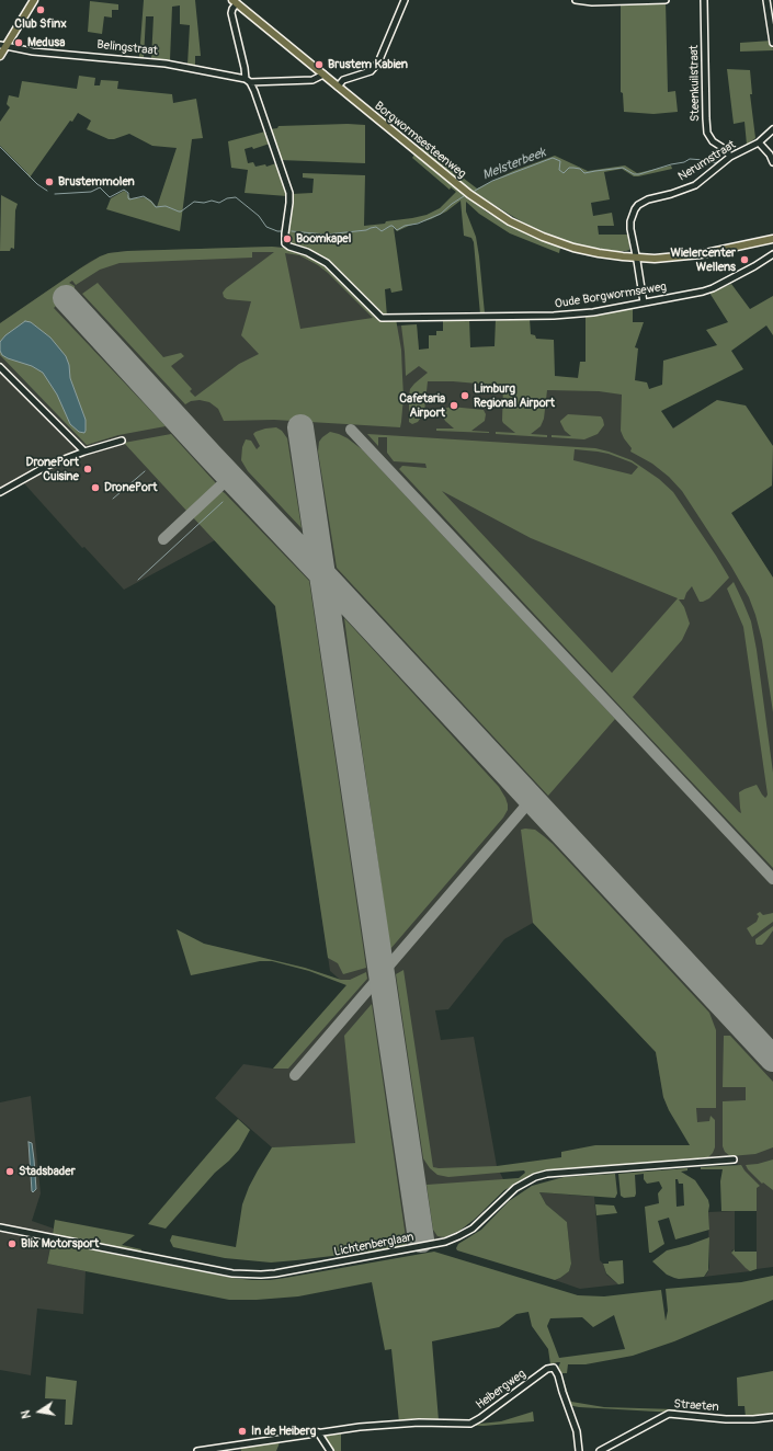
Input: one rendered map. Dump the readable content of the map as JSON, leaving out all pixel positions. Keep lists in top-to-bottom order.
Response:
{
  "streets": {
    "main road": ["Borgwormsesteenweg"],
    "street": [
      "Belingstraat",
      "Steenkuilstraat",
      "Nerumstraat",
      "Oude Borgwormseweg",
      "Lichtenberglaan",
      "Heibergweg",
      "Straeten"
    ]
  },
  "crossings": [
    ["Belingstraat", "Borgwormsesteenweg"],
    ["Belingstraat", "Oude Borgwormseweg"],
    ["Steenkuilstraat", "Nerumstraat"],
    ["Borgwormsesteenweg", "Nerumstraat"],
    ["Nerumstraat", "Oude Borgwormseweg"]
  ],
  "water": ["Melsterbeek"],
  "places": [
    "Club Sfinx",
    "Medusa",
    "Brustem Kabien",
    "Brustemmolen",
    "Boomkapel",
    "Wielercenter Wellens",
    "Limburg Regional Airport",
    "Cafetaria Airport",
    "DronePort Cuisine",
    "DronePort",
    "Stadsbader",
    "Blix Motorsport",
    "In de Heiberg"
  ],
  "north": "left"
}
